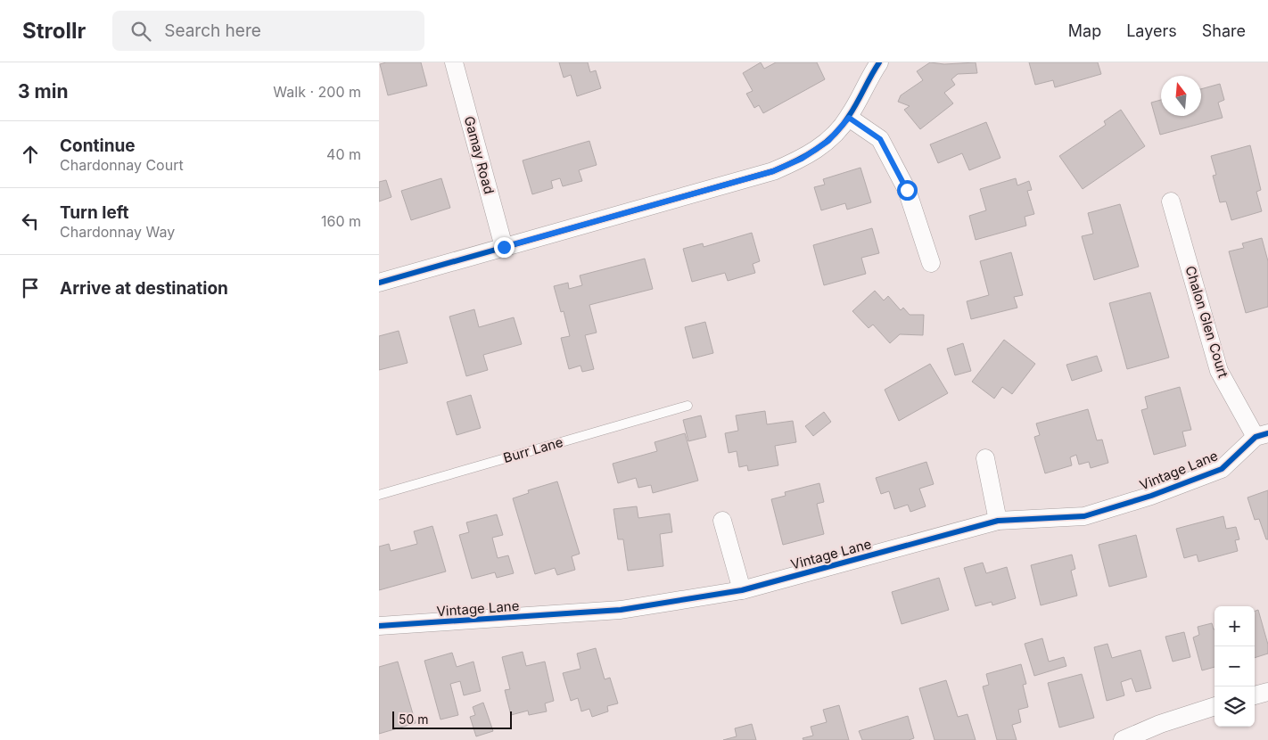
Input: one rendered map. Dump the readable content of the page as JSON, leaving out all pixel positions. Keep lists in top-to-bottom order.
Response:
{
  "streets": {
    "street": ["Gamay Road", "Chalon Glen Court", "Vintage Lane"],
    "lane": ["Burr Lane"]
  },
  "crossings": [
    ["Chalon Glen Court", "Vintage Lane"]
  ],
  "scale_bar": "50 m",
  "north": "top",
  "page": {
    "header": "Strollr",
    "search": "Search here",
    "nav": ["Map", "Layers", "Share"],
    "heading": ["3 min", "Walk · 200 m"],
    "list": [
      ["Continue", "Chardonnay Court", "40 m"],
      ["Turn left", "Chardonnay Way", "160 m"],
      "Arrive at destination"
    ],
    "map_buttons": ["+", "−"],
    "scale": "50 m"
  }
}
